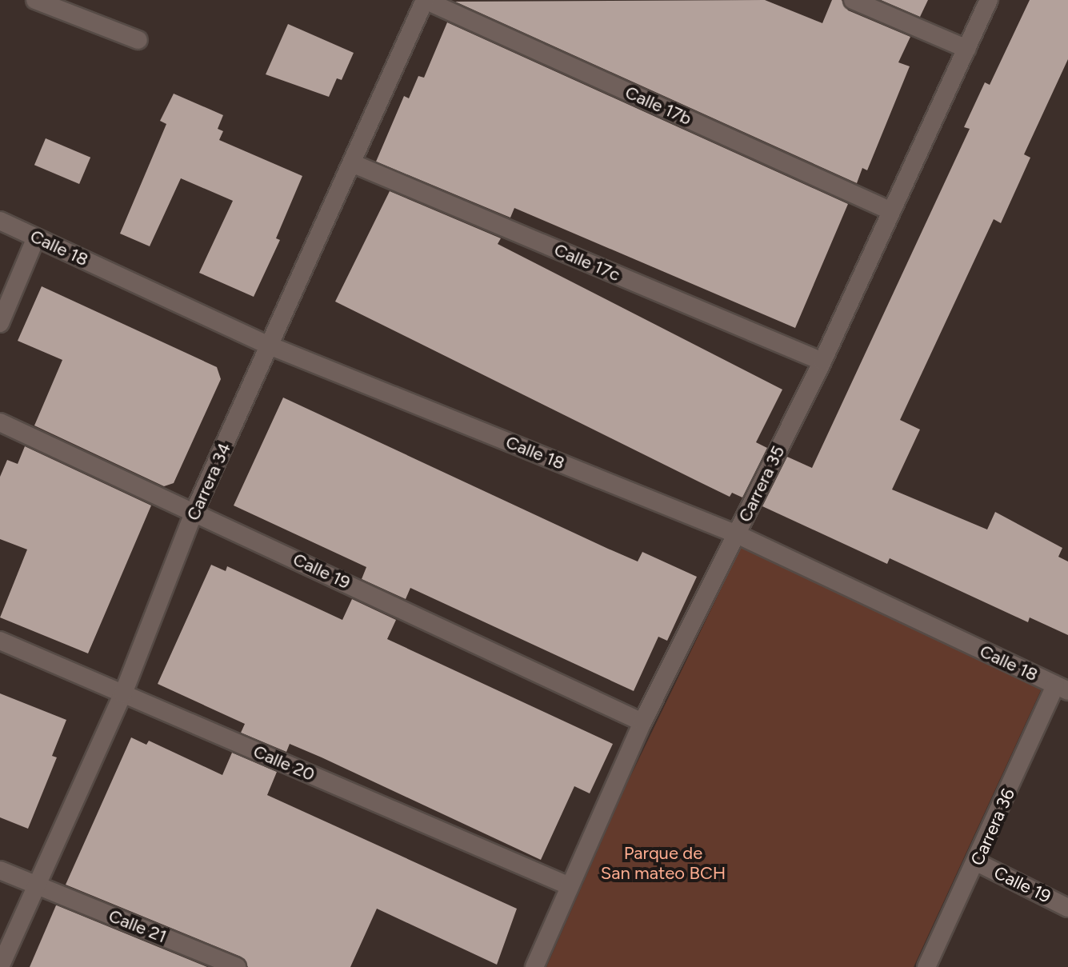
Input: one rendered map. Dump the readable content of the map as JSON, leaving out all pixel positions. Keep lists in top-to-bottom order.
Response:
{
  "streets": {
    "street": [
      "Calle 17b",
      "Calle 18",
      "Calle 17c",
      "Carrera 34",
      "Carrera 35",
      "Calle 19",
      "Calle 20",
      "Carrera 36",
      "Calle 21"
    ]
  },
  "crossings": [
    ["Calle 17b", "Carrera 34"],
    ["Calle 17b", "Carrera 35"],
    ["Calle 18", "Carrera 34"],
    ["Calle 18", "Carrera 35"],
    ["Calle 18", "Carrera 36"],
    ["Calle 17c", "Carrera 34"],
    ["Calle 17c", "Carrera 35"],
    ["Carrera 34", "Calle 19"],
    ["Carrera 34", "Calle 20"],
    ["Carrera 34", "Calle 21"],
    ["Carrera 35", "Calle 19"],
    ["Carrera 35", "Calle 20"],
    ["Calle 19", "Carrera 36"]
  ],
  "parks": ["Parque de San mateo BCH"]
}
